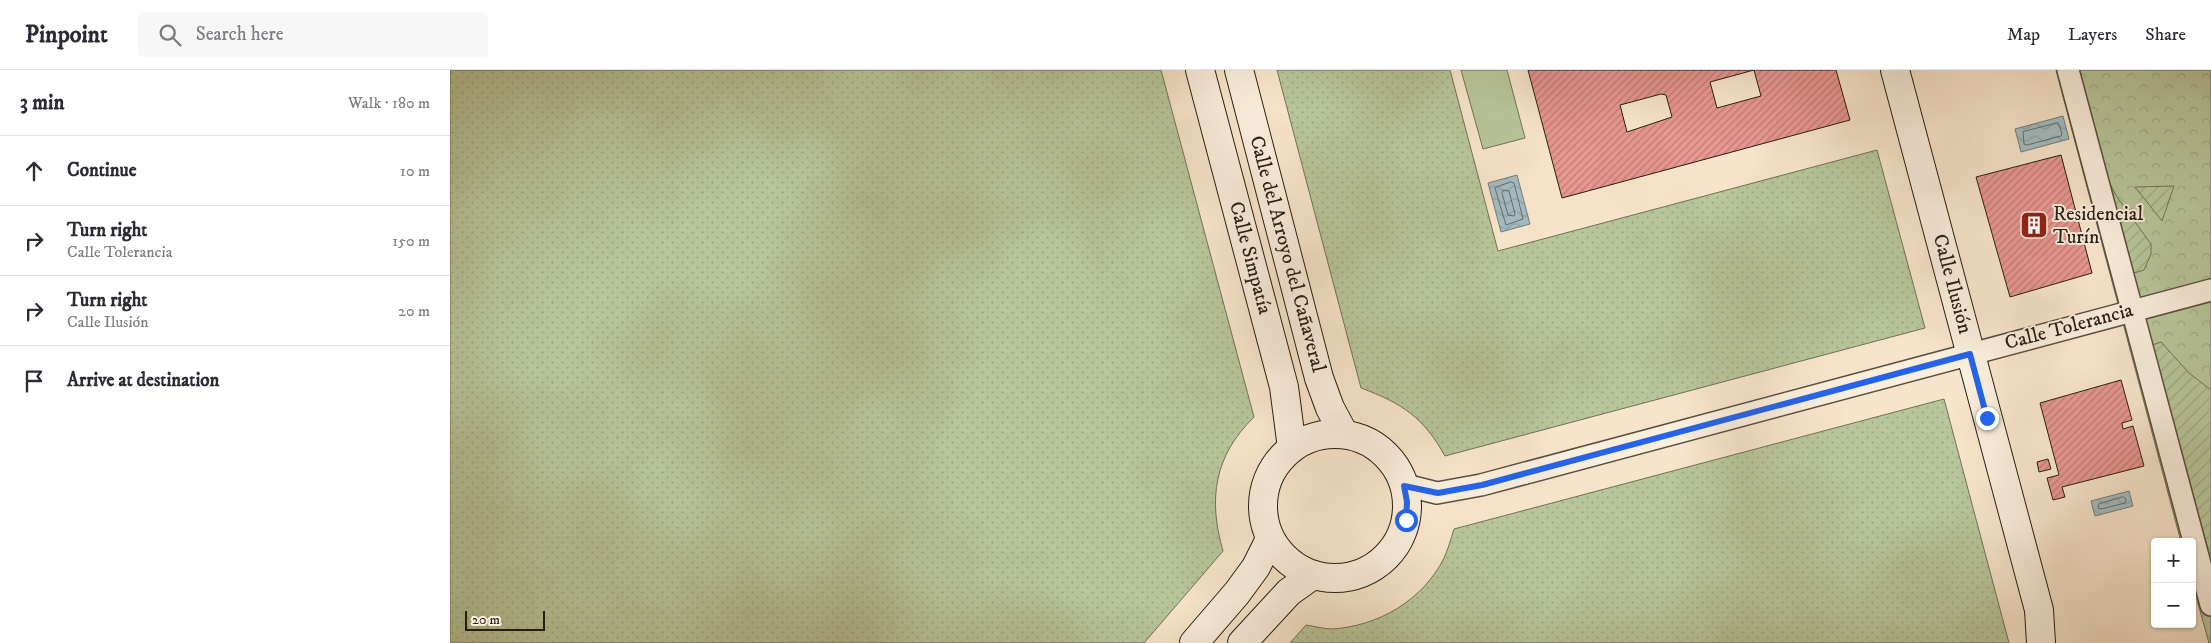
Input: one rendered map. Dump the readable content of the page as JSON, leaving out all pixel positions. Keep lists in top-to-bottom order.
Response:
{
  "streets": {
    "main road": ["Calle del Arroyo del Cañaveral", "Calle Simpatía", "Calle Ilusión"],
    "street": ["Calle Tolerancia"]
  },
  "crossings": [
    ["Calle del Arroyo del Cañaveral", "Calle Simpatía"],
    ["Calle del Arroyo del Cañaveral", "Calle Tolerancia"],
    ["Calle Simpatía", "Calle Tolerancia"],
    ["Calle Ilusión", "Calle Tolerancia"]
  ],
  "places": {
    "building": ["Residencial Turín"]
  },
  "scale_bar": "20 m",
  "page": {
    "header": "Pinpoint",
    "search": "Search here",
    "nav": ["Map", "Layers", "Share"],
    "heading": ["3 min", "Walk · 180 m"],
    "list": [
      ["Continue", "10 m"],
      ["Turn right", "Calle Tolerancia", "150 m"],
      ["Turn right", "Calle Ilusión", "20 m"],
      "Arrive at destination"
    ],
    "map_buttons": ["+", "−"],
    "scale": "20 m"
  }
}
